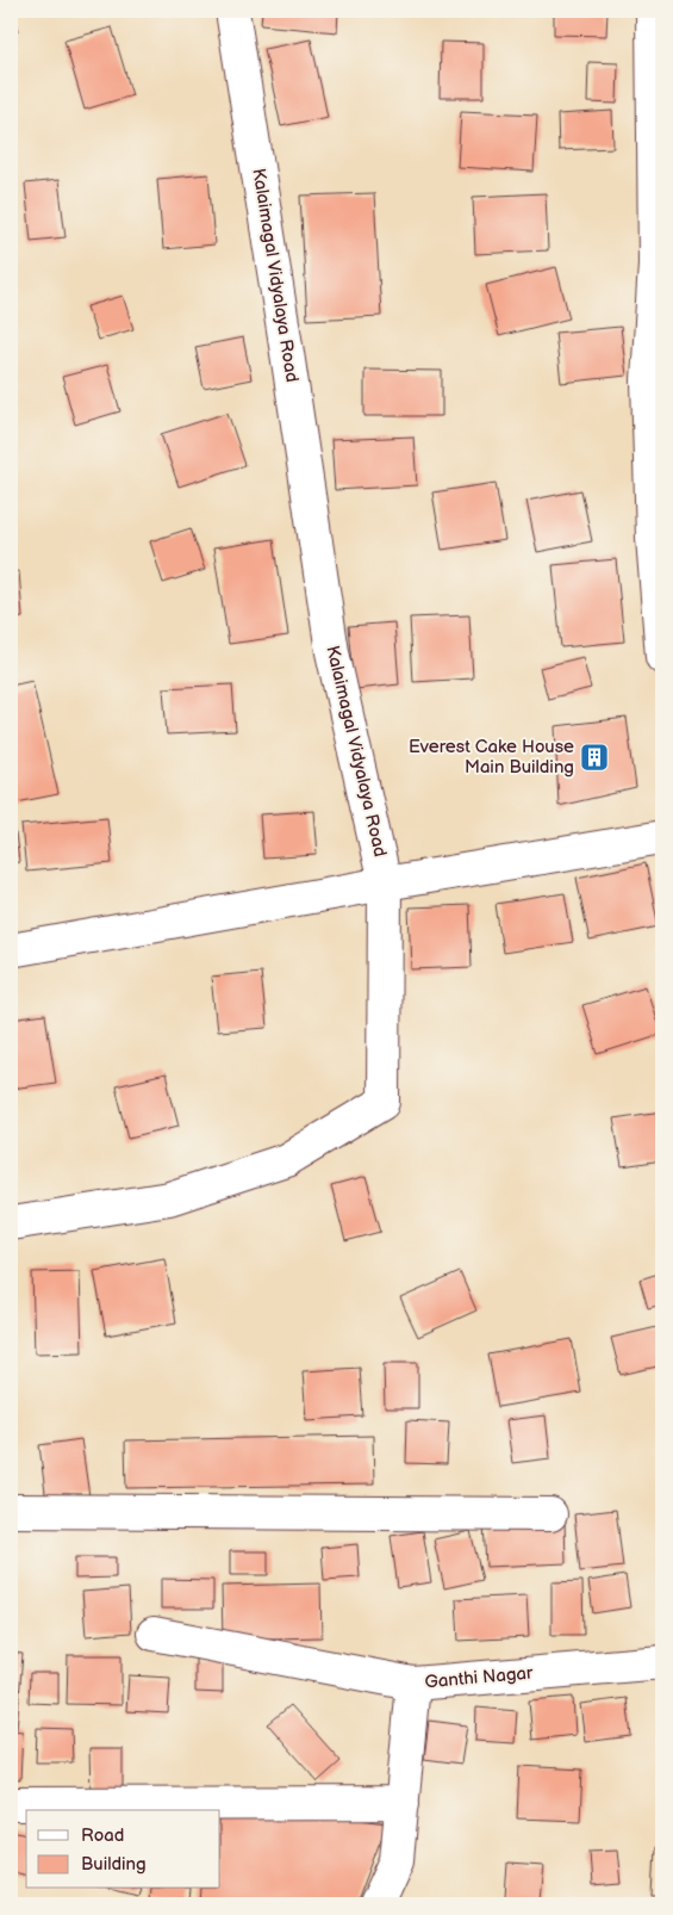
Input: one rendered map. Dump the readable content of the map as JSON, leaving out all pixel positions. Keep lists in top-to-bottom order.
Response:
{
  "streets": {
    "street": ["Kalaimagal Vidyalaya Road", "Ganthi Nagar"]
  },
  "places": {
    "building": ["Everest Cake House Main Building"]
  },
  "legend": ["Road", "Building"]
}
